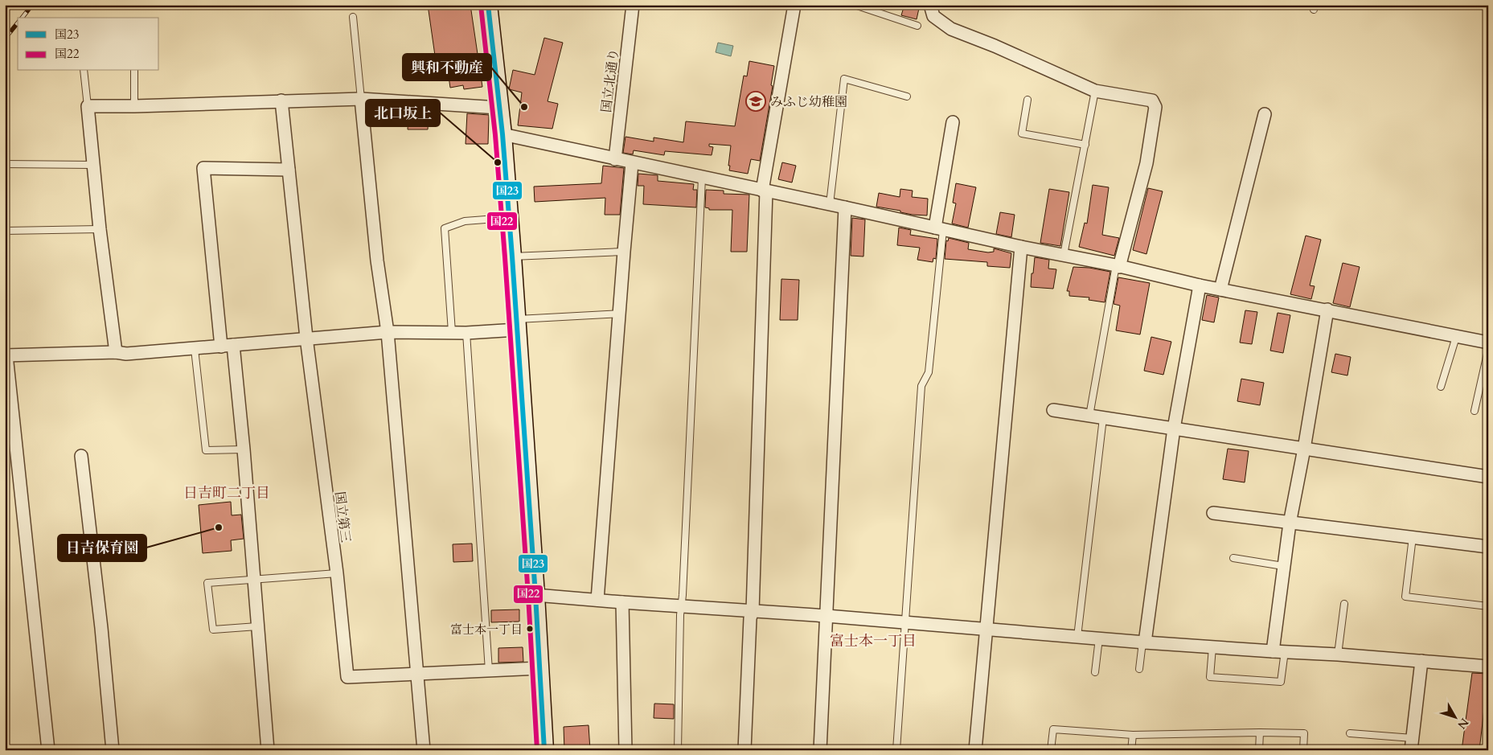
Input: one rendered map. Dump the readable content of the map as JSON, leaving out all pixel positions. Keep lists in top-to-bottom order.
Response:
{
  "streets": {
    "street": ["国立北通り", "国立第三"]
  },
  "districts": ["日吉町二丁目", "富士本一丁目"],
  "places": {
    "school or university": ["みふじ幼稚園"],
    "other": [
      "興和不動産",
      "北口坂上",
      "日吉保育園",
      "富士本一丁目"
    ]
  },
  "lines": ["transit line 国23", "transit line 国22"],
  "legend": ["国23", "国22"],
  "north": "bottom right"
}
